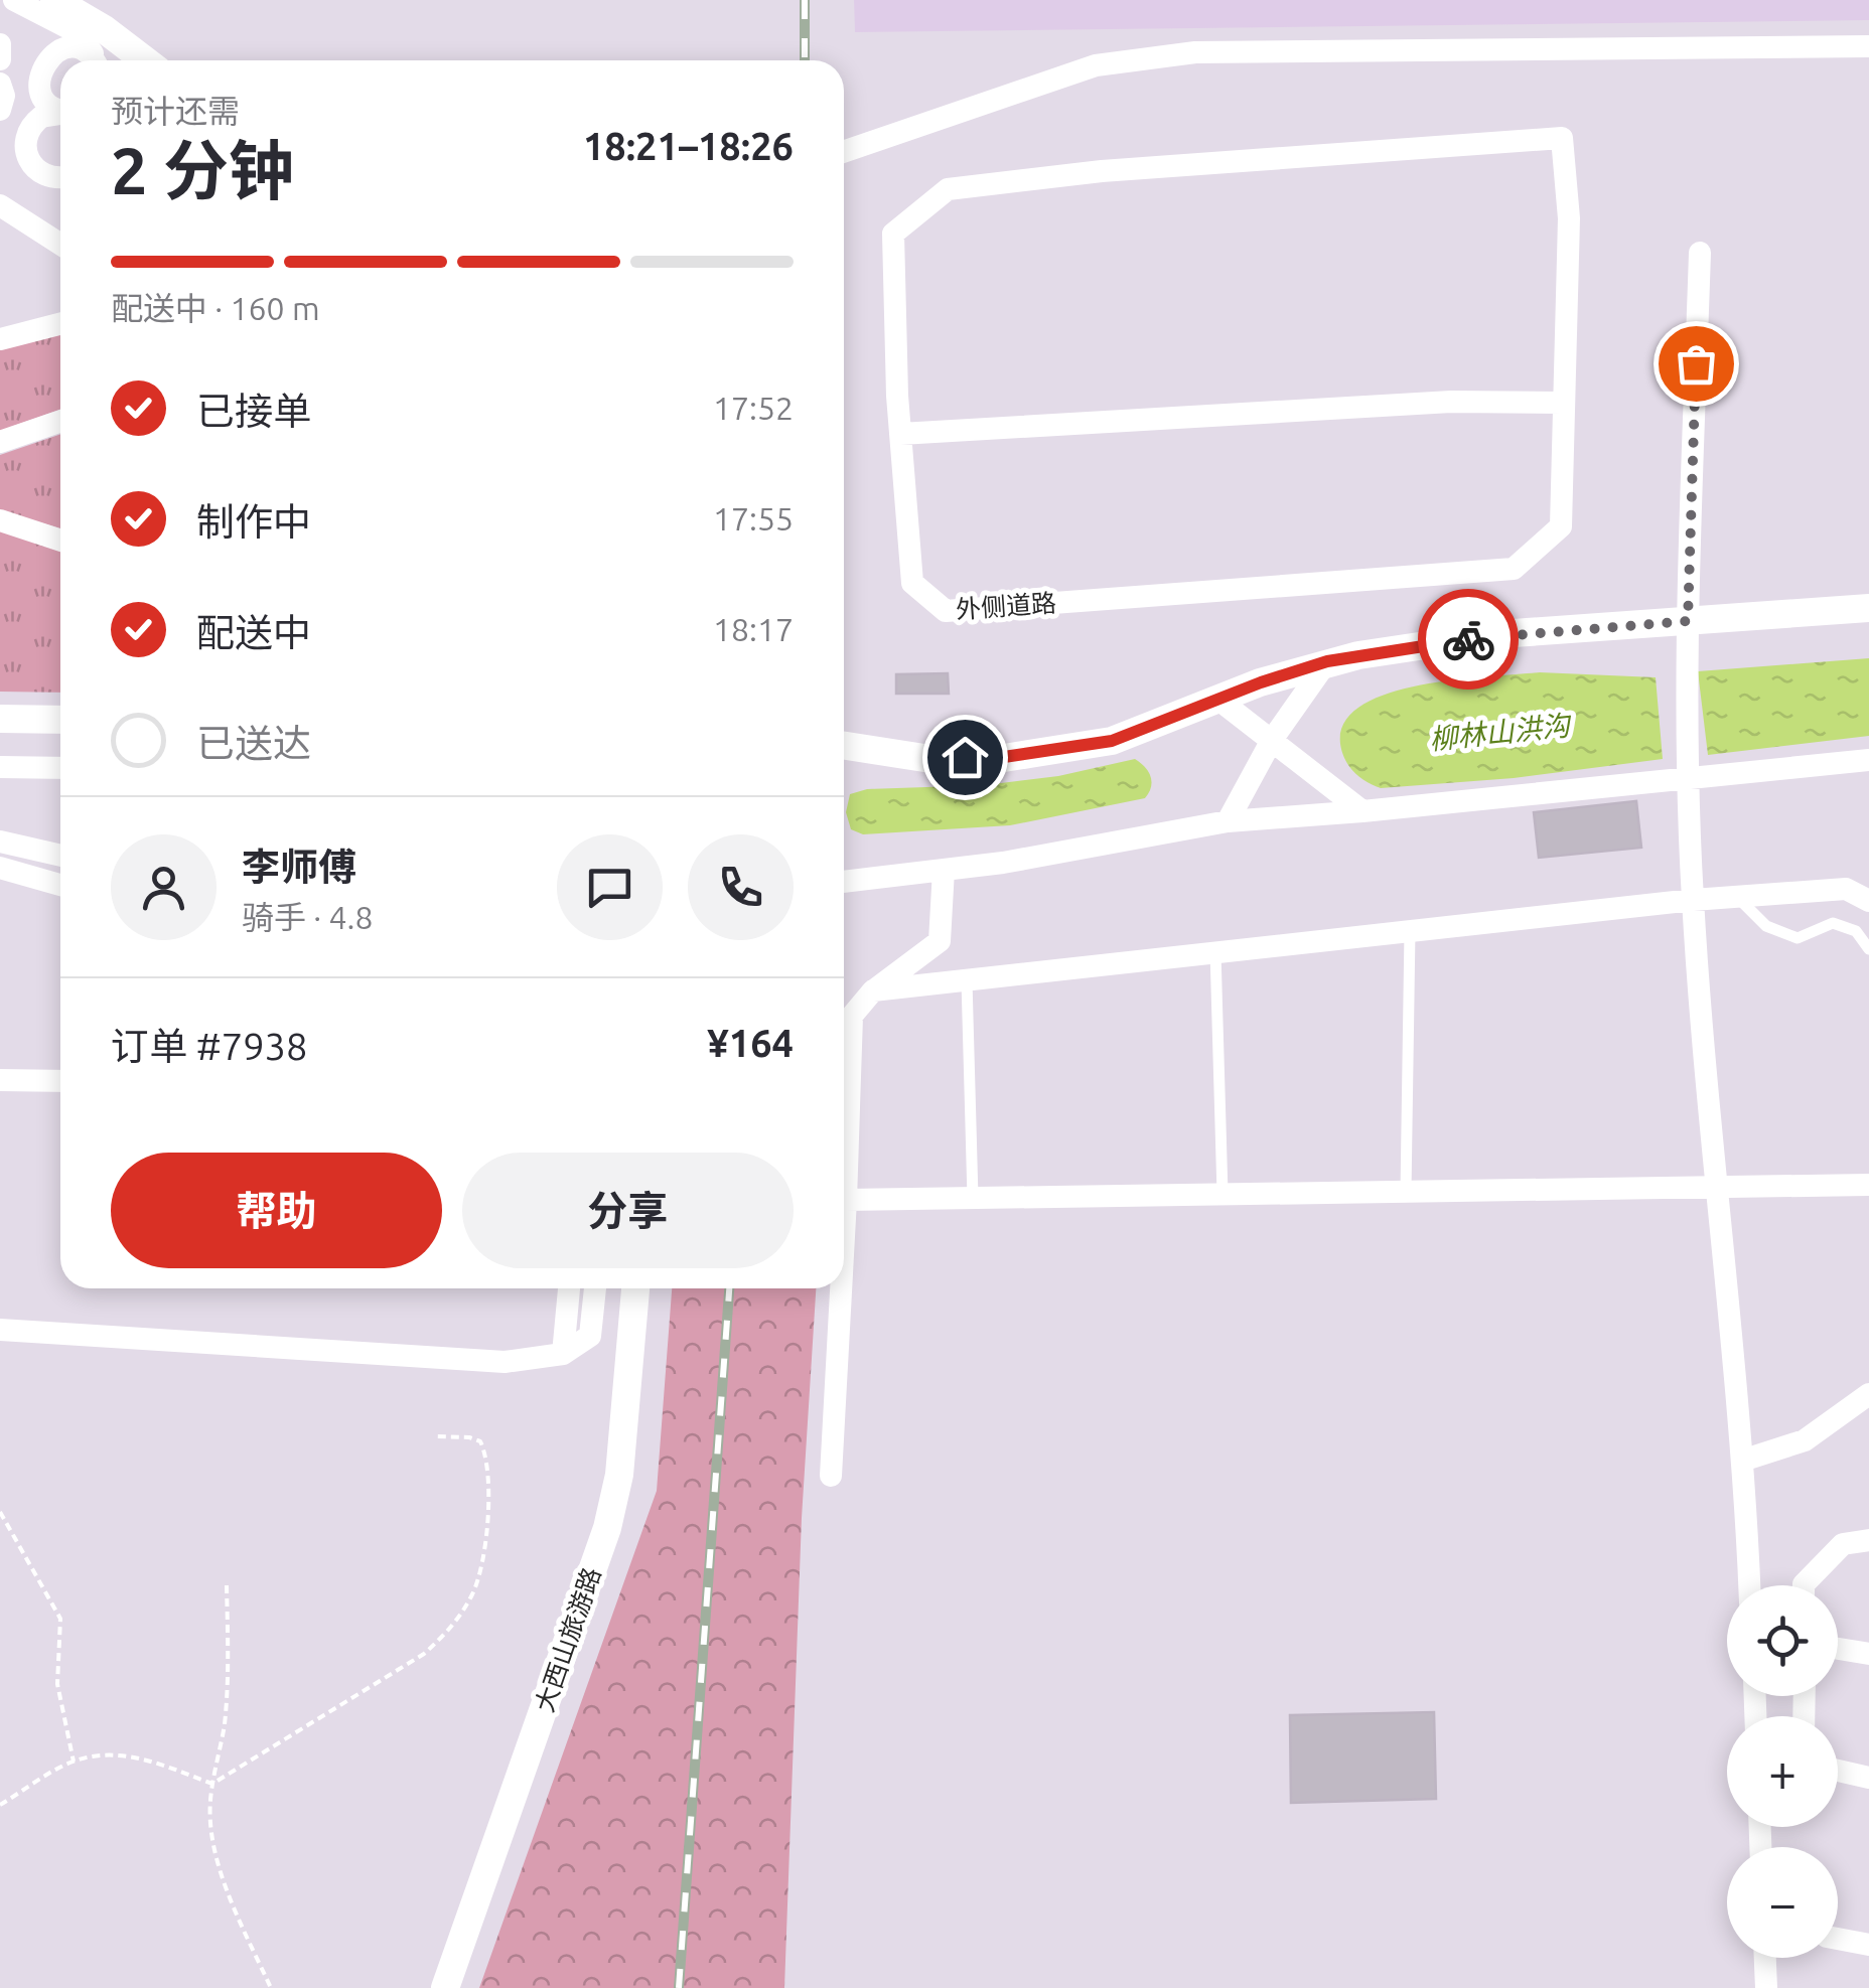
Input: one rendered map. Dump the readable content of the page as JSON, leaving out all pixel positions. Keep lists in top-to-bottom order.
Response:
{
  "streets": {
    "street": ["外侧道路", "大西山旅游路"]
  },
  "water": ["柳林山洪沟"],
  "page": {
    "heading": ["2 分钟", "预计还需", "18:21–18:26"],
    "panel": [
      "李师傅",
      "骑手 · 4.8",
      "订单 #7938",
      "¥164"
    ],
    "bar": "配送中 · 160 m",
    "list": [
      ["已接单", "17:52"],
      ["制作中", "17:55"],
      ["配送中", "18:17"],
      "已送达"
    ],
    "buttons": ["帮助", "分享"],
    "map_buttons": ["+", "−"]
  }
}
